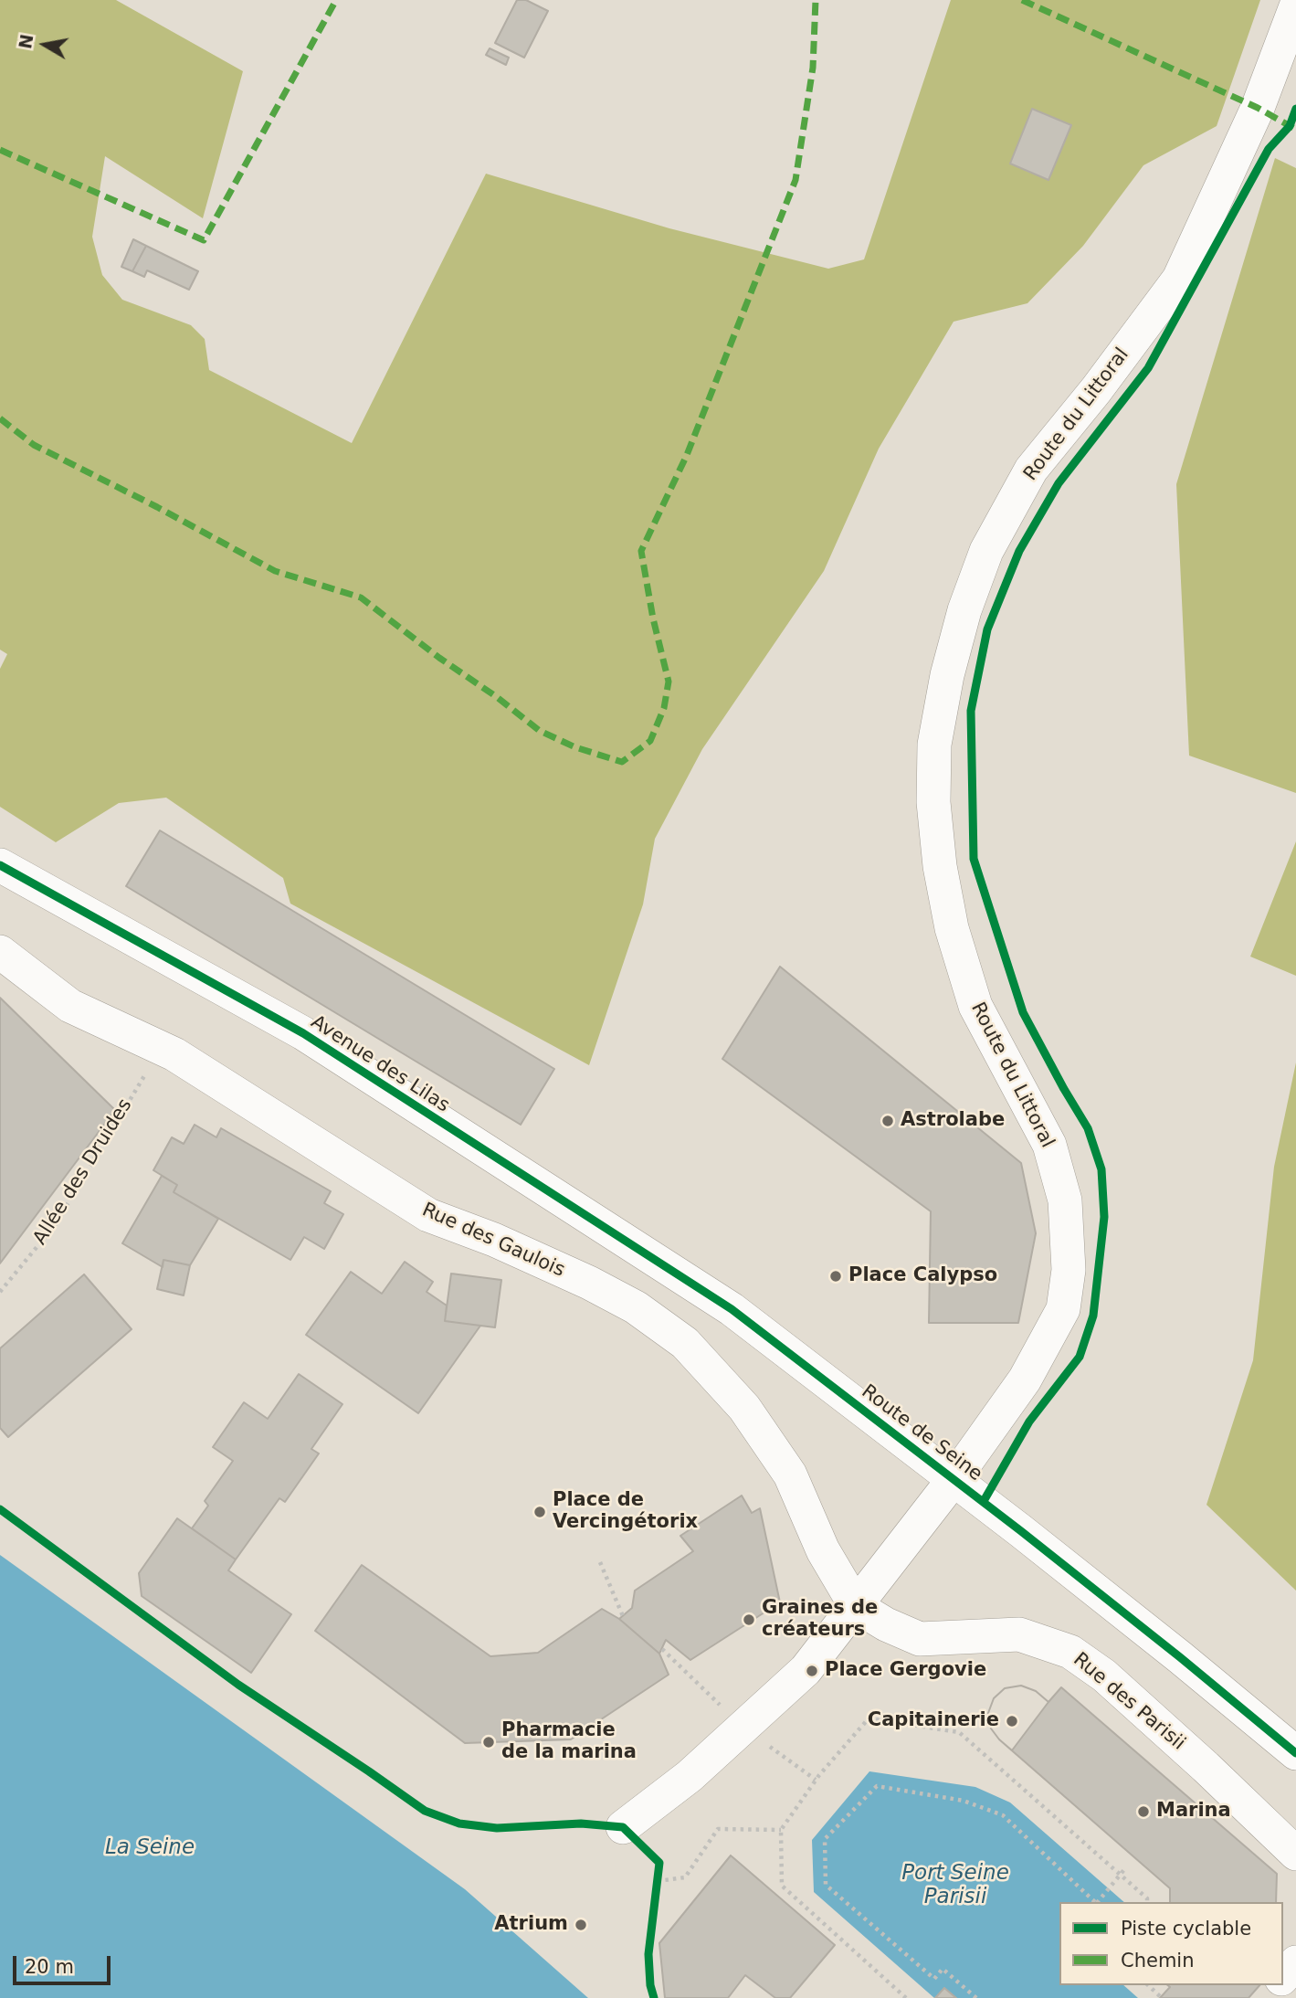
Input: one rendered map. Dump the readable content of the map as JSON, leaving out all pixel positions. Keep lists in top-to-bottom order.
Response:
{
  "streets": {
    "street": [
      "Route du Littoral",
      "Avenue des Lilas",
      "Rue des Gaulois",
      "Route de Seine",
      "Rue des Parisii"
    ],
    "path": ["Allée des Druides"]
  },
  "crossings": [
    ["Route du Littoral", "Rue des Gaulois"],
    ["Route du Littoral", "Route de Seine"],
    ["Route du Littoral", "Rue des Parisii"],
    ["Avenue des Lilas", "Route de Seine"],
    ["Allée des Druides", "Rue des Gaulois"],
    ["Rue des Gaulois", "Rue des Parisii"]
  ],
  "water": ["La Seine", "Port Seine Parisii"],
  "places": [
    "Astrolabe",
    "Place Calypso",
    "Place de Vercingétorix",
    "Graines de créateurs",
    "Place Gergovie",
    "Capitainerie",
    "Pharmacie de la marina",
    "Marina",
    "Atrium"
  ],
  "legend": ["Piste cyclable", "Chemin"],
  "scale_bar": "20 m",
  "north": "left"
}
